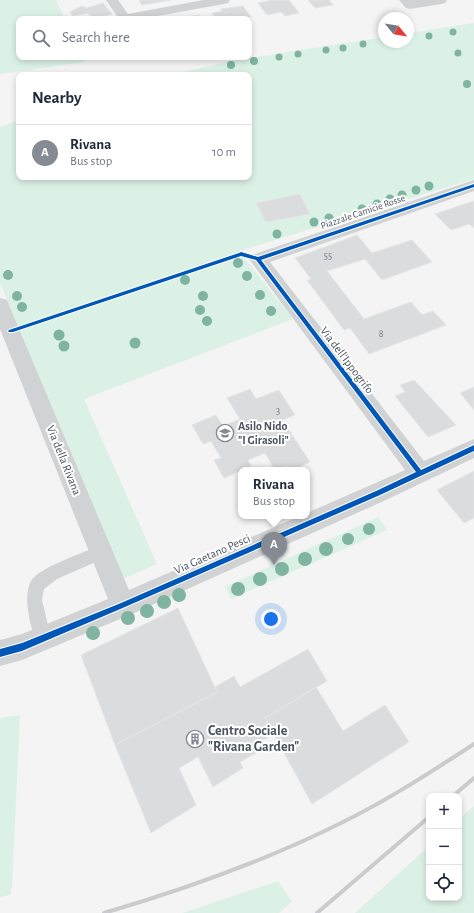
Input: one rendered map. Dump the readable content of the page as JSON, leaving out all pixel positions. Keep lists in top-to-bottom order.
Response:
{
  "streets": {
    "street": [
      "Piazzale Camicie Rosse",
      "Via dell'Ippogrifo",
      "Via della Rivana",
      "Via Gaetano Pesci"
    ]
  },
  "crossings": [
    ["Piazzale Camicie Rosse", "Via dell'Ippogrifo"],
    ["Via dell'Ippogrifo", "Via Gaetano Pesci"],
    ["Via della Rivana", "Via Gaetano Pesci"]
  ],
  "places": {
    "school or university": ["Asilo Nido \"I Girasoli\""],
    "building": ["Centro Sociale \"Rivana Garden\""]
  },
  "house_numbers": ["55", "8", "3"],
  "north": "bottom right",
  "page": {
    "search": "Search here",
    "heading": "Nearby",
    "list": [
      {
        "mark": "A",
        "name": "Rivana",
        "note": "Bus stop",
        "value": "10 m"
      }
    ],
    "popup": ["Rivana", "Bus stop"],
    "pins": "A",
    "map_buttons": ["+", "−"]
  }
}
